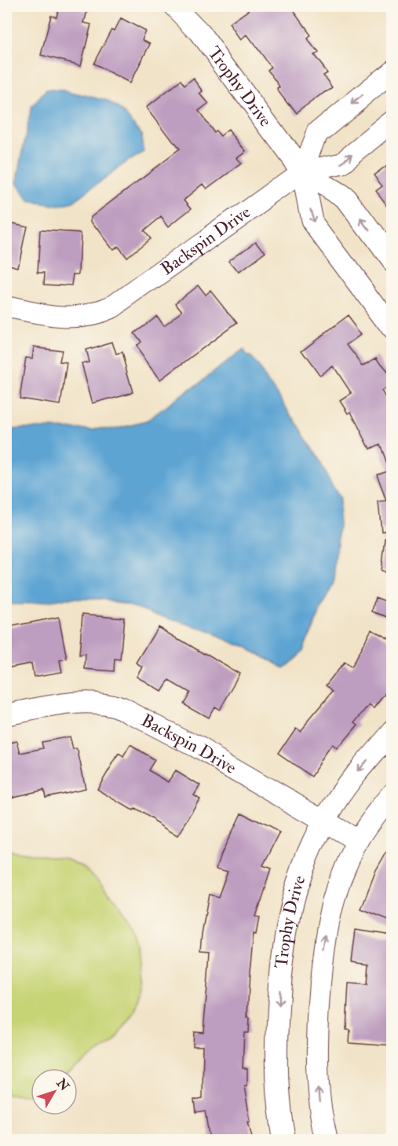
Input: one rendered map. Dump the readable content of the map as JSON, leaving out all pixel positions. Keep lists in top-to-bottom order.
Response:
{
  "streets": {
    "street": ["Trophy Drive", "Backspin Drive"]
  },
  "crossings": [
    ["Trophy Drive", "Backspin Drive"]
  ],
  "north": "top right"
}
